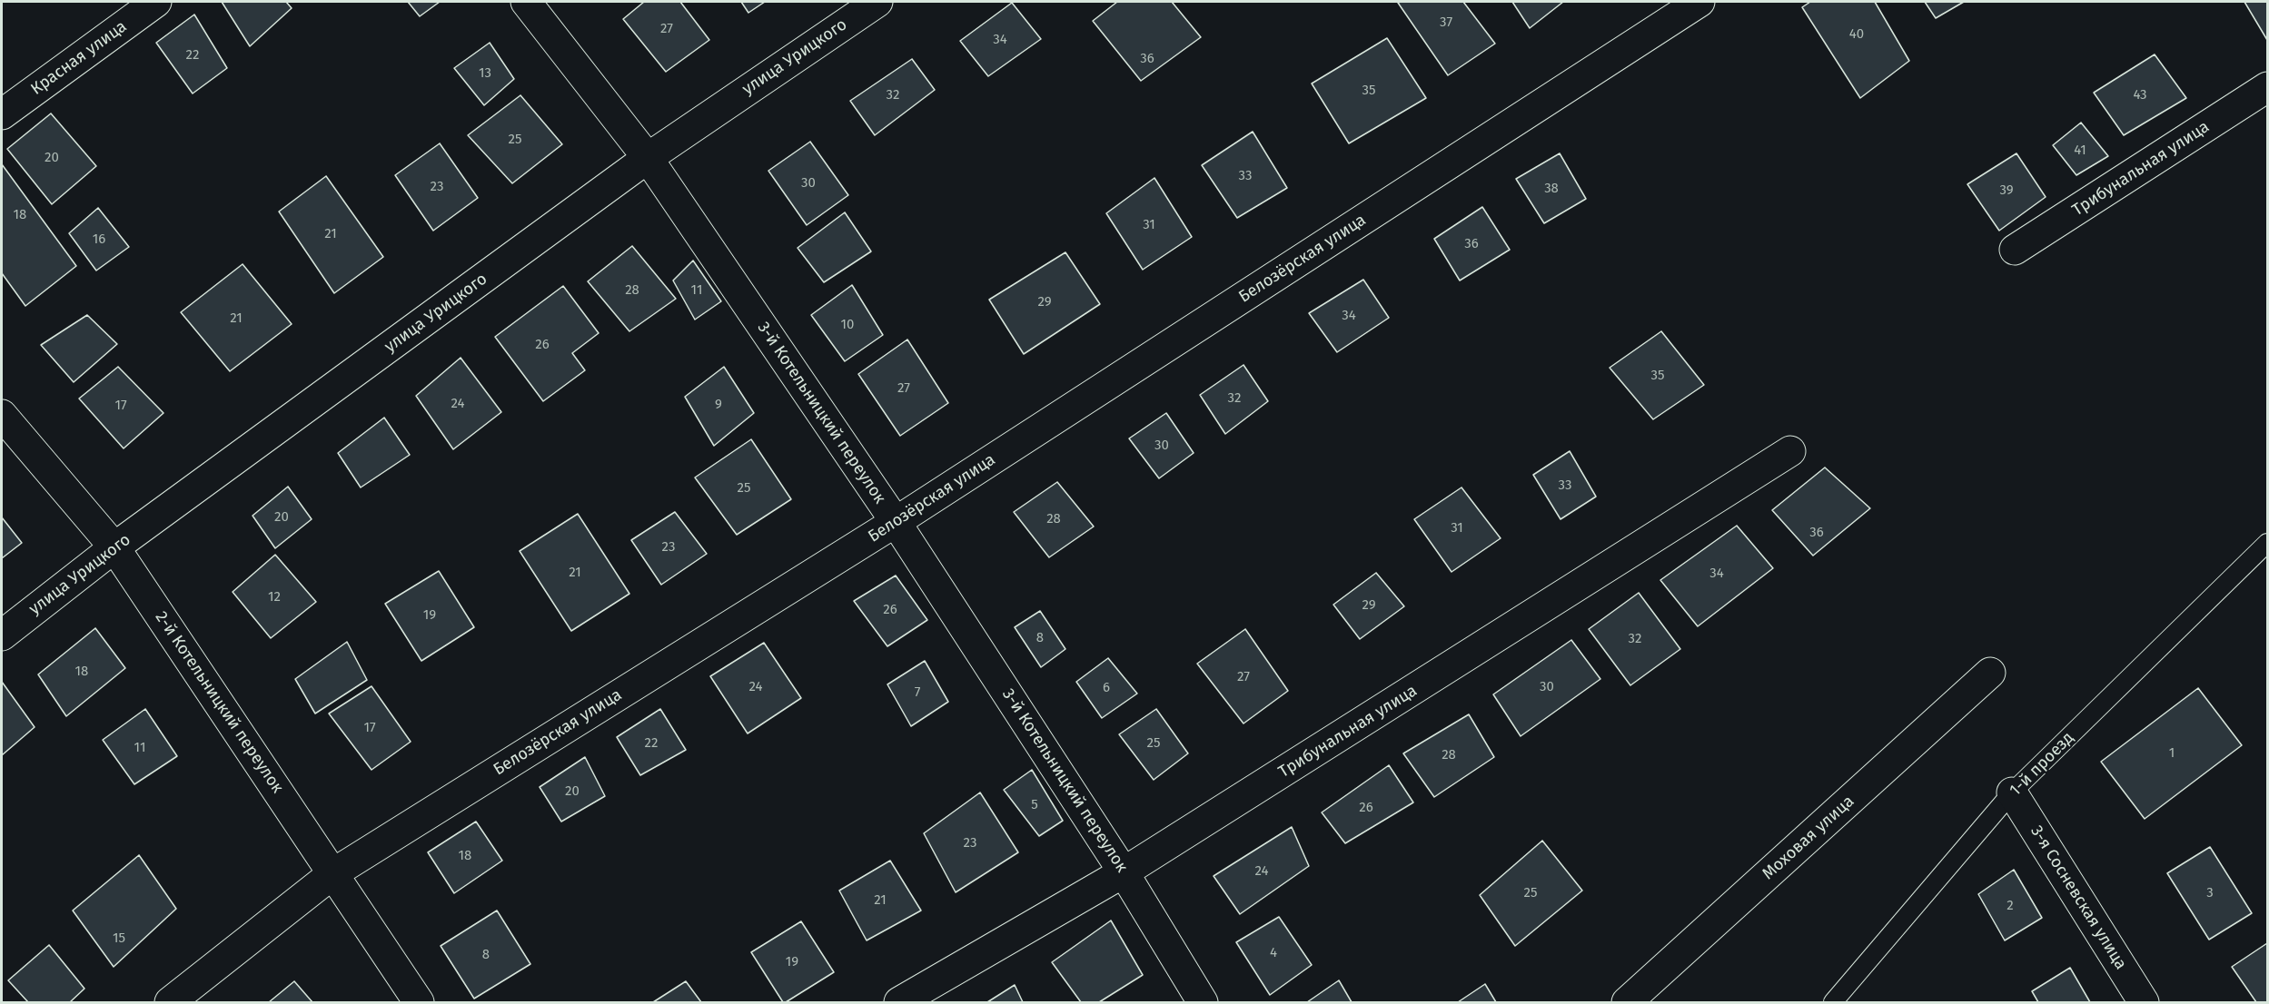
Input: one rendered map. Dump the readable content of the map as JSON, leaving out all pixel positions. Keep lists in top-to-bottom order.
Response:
{
  "streets": {
    "street": [
      "улица Урицкого",
      "Красная улица",
      "Трибунальная улица",
      "Белозёрская улица",
      "3-й Котельницкий переулок",
      "2-й Котельницкий переулок",
      "Моховая улица",
      "3-я Сосневская улица"
    ],
    "lane": ["1-й проезд"]
  },
  "crossings": [
    ["улица Урицкого", "3-й Котельницкий переулок"],
    ["улица Урицкого", "2-й Котельницкий переулок"],
    ["Трибунальная улица", "3-й Котельницкий переулок"],
    ["Белозёрская улица", "3-й Котельницкий переулок"],
    ["Белозёрская улица", "2-й Котельницкий переулок"],
    ["1-й проезд", "3-я Сосневская улица"]
  ],
  "house_numbers": [
    "37",
    "27",
    "40",
    "34",
    "22",
    "36",
    "13",
    "35",
    "32",
    "43",
    "25",
    "41",
    "20",
    "33",
    "30",
    "23",
    "38",
    "39",
    "18",
    "31",
    "21",
    "16",
    "36",
    "28",
    "11",
    "29",
    "34",
    "21",
    "10",
    "26",
    "35",
    "27",
    "32",
    "24",
    "9",
    "17",
    "30",
    "33",
    "25",
    "20",
    "28",
    "31",
    "36",
    "23",
    "21",
    "34",
    "12",
    "29",
    "26",
    "19",
    "8",
    "32",
    "18",
    "27",
    "24",
    "30",
    "6",
    "7",
    "17",
    "22",
    "25",
    "11",
    "1",
    "28",
    "20",
    "5",
    "26",
    "23",
    "18",
    "24",
    "25",
    "3",
    "21",
    "2",
    "15",
    "4",
    "8",
    "19"
  ]
}
